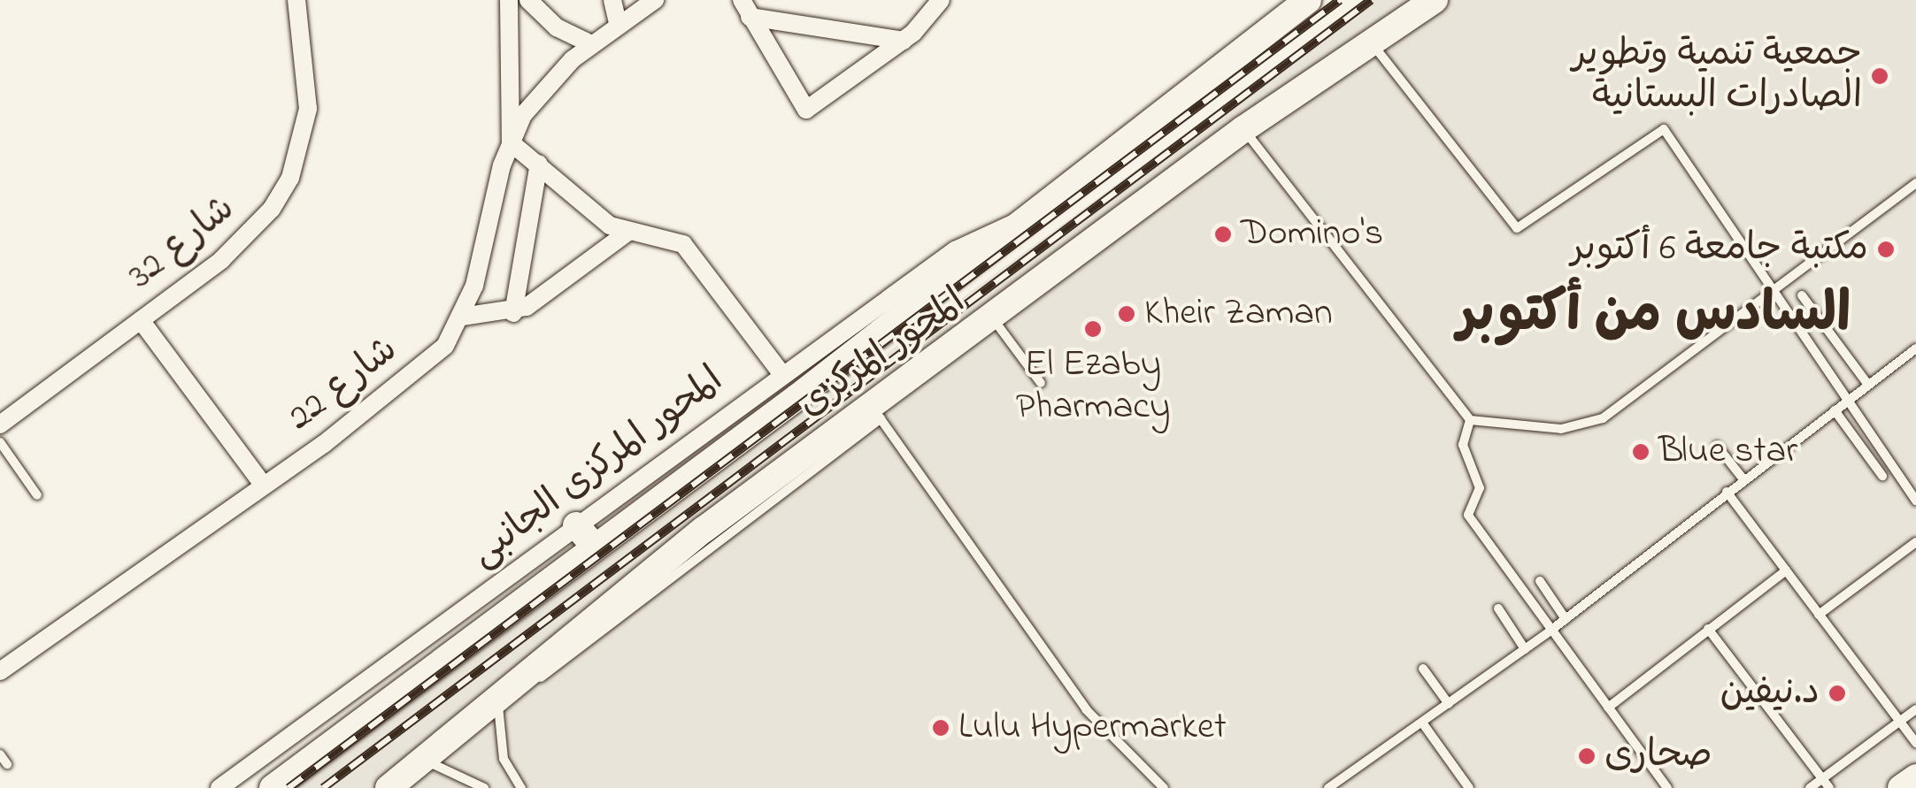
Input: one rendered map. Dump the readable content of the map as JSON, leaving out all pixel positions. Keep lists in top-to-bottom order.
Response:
{
  "streets": {
    "main road": ["المحور المركزى"],
    "street": ["شارع 32", "شارع 22", "المحور المركزى الجانبى"]
  },
  "crossings": [
    ["المحور المركزى", "المحور المركزى الجانبى"]
  ],
  "districts": ["السادس من أكتوبر"],
  "places": [
    "جمعية تنمية وتطوير الصادرات البستانية",
    "Domino's",
    "مكتبة جامعة 6 أكتوبر",
    "Kheir Zaman",
    "El Ezaby Pharmacy",
    "Blue star",
    "د.نيفين",
    "Lulu Hypermarket",
    "صحارى"
  ]
}
